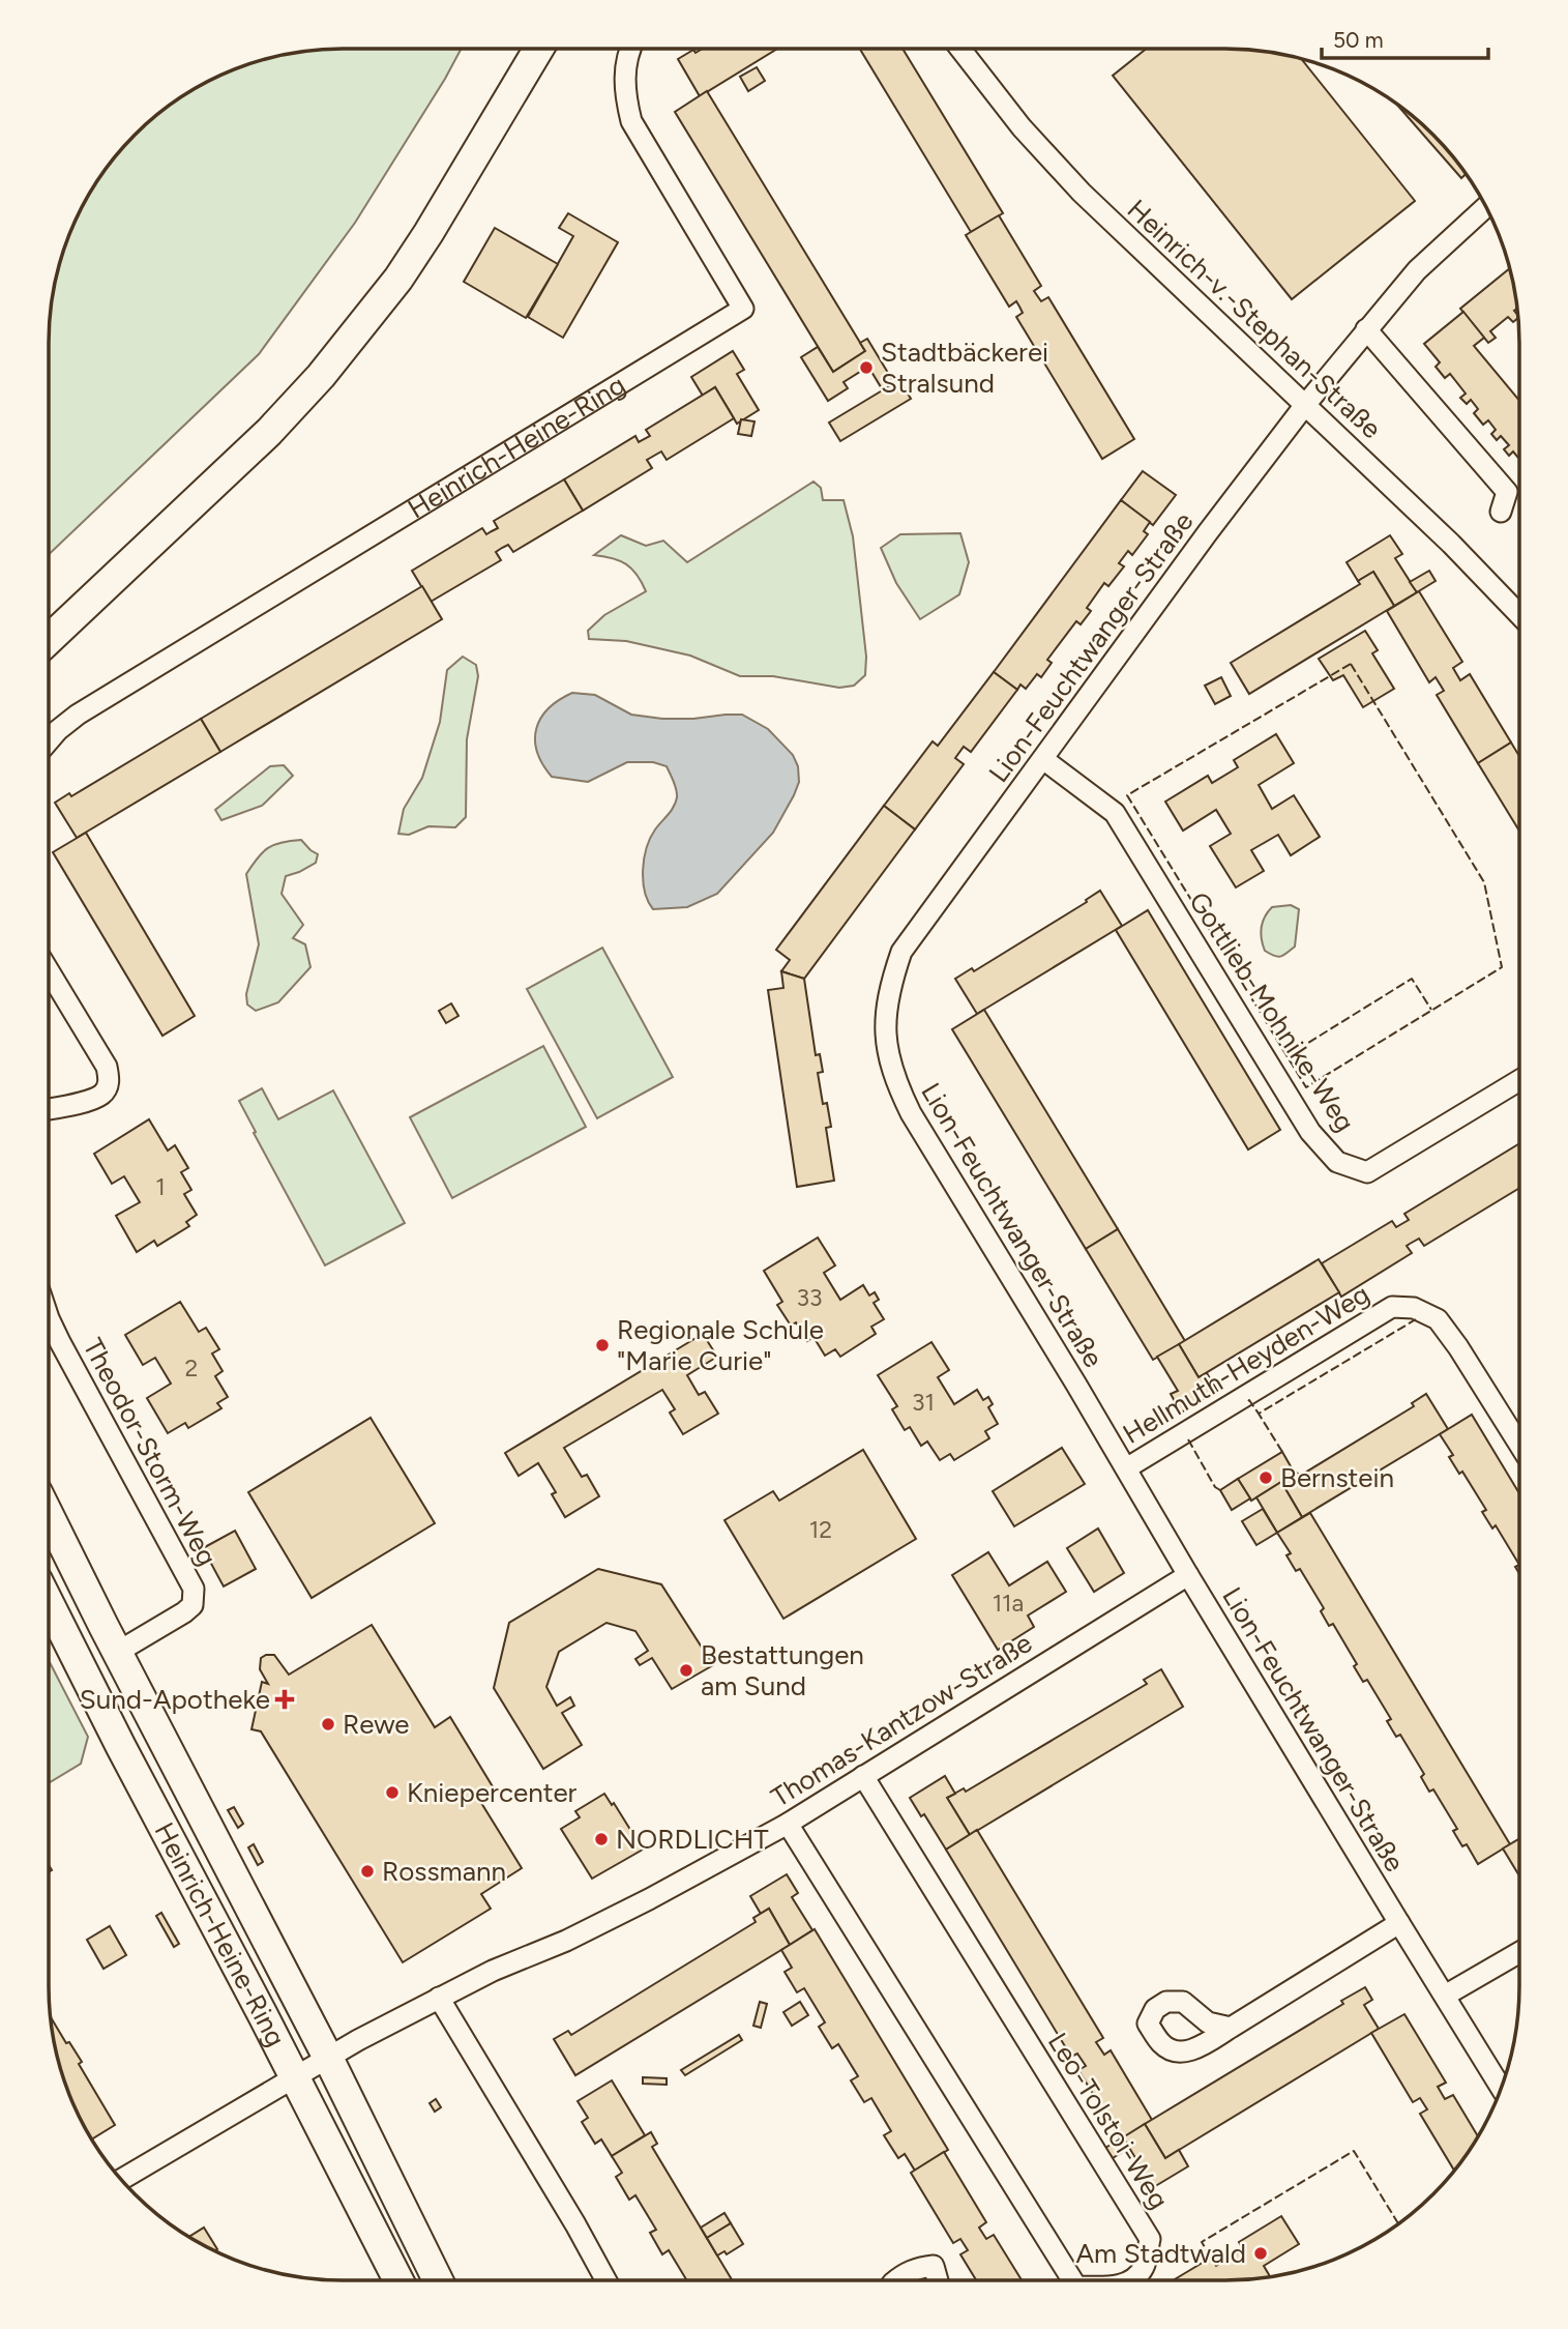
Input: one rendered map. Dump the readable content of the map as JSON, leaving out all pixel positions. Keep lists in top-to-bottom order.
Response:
{
  "streets": {
    "main road": ["Heinrich-Heine-Ring"],
    "street": [
      "Heinrich-v.-Stephan-Straße",
      "Lion-Feuchtwanger-Straße",
      "Gottlieb-Mohnike-Weg",
      "Hellmuth-Heyden-Weg",
      "Theodor-Storm-Weg",
      "Thomas-Kantzow-Straße",
      "Leo-Tolstoi-Weg"
    ]
  },
  "crossings": [
    ["Heinrich-v.-Stephan-Straße", "Lion-Feuchtwanger-Straße"],
    ["Heinrich-Heine-Ring", "Theodor-Storm-Weg"],
    ["Heinrich-Heine-Ring", "Thomas-Kantzow-Straße"],
    ["Lion-Feuchtwanger-Straße", "Gottlieb-Mohnike-Weg"],
    ["Lion-Feuchtwanger-Straße", "Hellmuth-Heyden-Weg"],
    ["Lion-Feuchtwanger-Straße", "Thomas-Kantzow-Straße"],
    ["Thomas-Kantzow-Straße", "Leo-Tolstoi-Weg"]
  ],
  "places": {
    "other": [
      "Stadtbäckerei Stralsund",
      "Regionale Schule \"Marie Curie\"",
      "Bernstein",
      "Bestattungen am Sund",
      "Rewe",
      "Kniepercenter",
      "NORDLICHT",
      "Rossmann",
      "Am Stadtwald"
    ],
    "health": ["Sund-Apotheke"]
  },
  "house_numbers": [
    "1",
    "33",
    "2",
    "31",
    "12",
    "11a"
  ],
  "scale_bar": "50 m"
}
